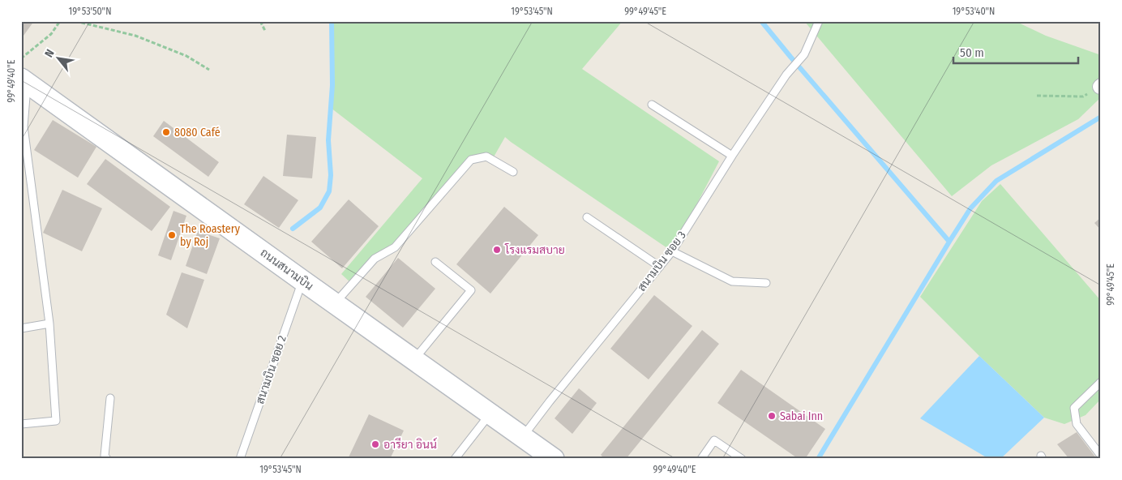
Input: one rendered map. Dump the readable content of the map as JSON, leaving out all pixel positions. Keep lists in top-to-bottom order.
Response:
{
  "streets": {
    "street": ["ถนนสนามบิน"],
    "lane": ["สนามบิน ซอย 3", "สนามบิน ซอย 2"]
  },
  "crossings": [
    ["สนามบิน ซอย 3", "ถนนสนามบิน"],
    ["ถนนสนามบิน", "สนามบิน ซอย 2"]
  ],
  "places": [
    "8080 Café",
    "The Roastery by Roj",
    "โรงแรมสบาย",
    "Sabai Inn",
    "อารียา อินน์"
  ],
  "scale_bar": "50 m",
  "north": "top left",
  "coordinates": [
    "19°53'50\"N",
    "19°53'45\"N",
    "99°49'45\"E",
    "19°53'40\"N",
    "99°49'40\"E"
  ]
}
